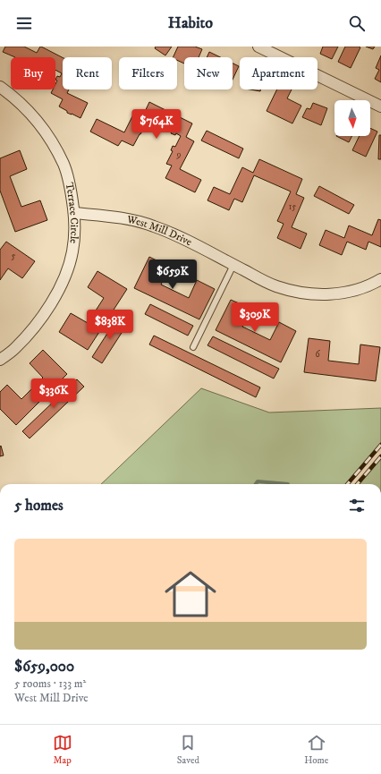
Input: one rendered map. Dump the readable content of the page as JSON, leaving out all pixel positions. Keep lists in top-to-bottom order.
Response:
{
  "streets": {
    "street": ["Terrace Circle", "West Mill Drive"]
  },
  "crossings": [
    ["Terrace Circle", "West Mill Drive"]
  ],
  "house_numbers": [
    "9",
    "15",
    "5",
    "6"
  ],
  "north": "bottom",
  "page": {
    "header": "Habito",
    "chip": [
      "Buy",
      "Rent",
      "Filters",
      "New",
      "Apartment"
    ],
    "price": [
      "$764K",
      "$659K",
      "$309K",
      "$838K",
      "$336K"
    ],
    "heading": "5 homes",
    "list": [
      {
        "name": "$659,000",
        "note": "5 rooms · 133 m² · West Mill Drive"
      }
    ],
    "tabs": ["Map", "Saved", "Home"]
  }
}
